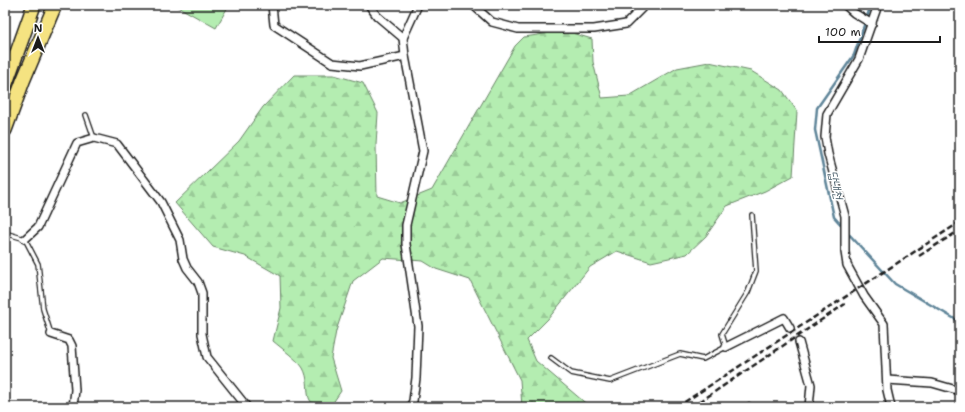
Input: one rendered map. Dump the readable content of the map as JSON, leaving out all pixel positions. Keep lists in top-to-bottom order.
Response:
{
  "water": ["답내천"],
  "scale_bar": "100 m",
  "north": "top"
}
